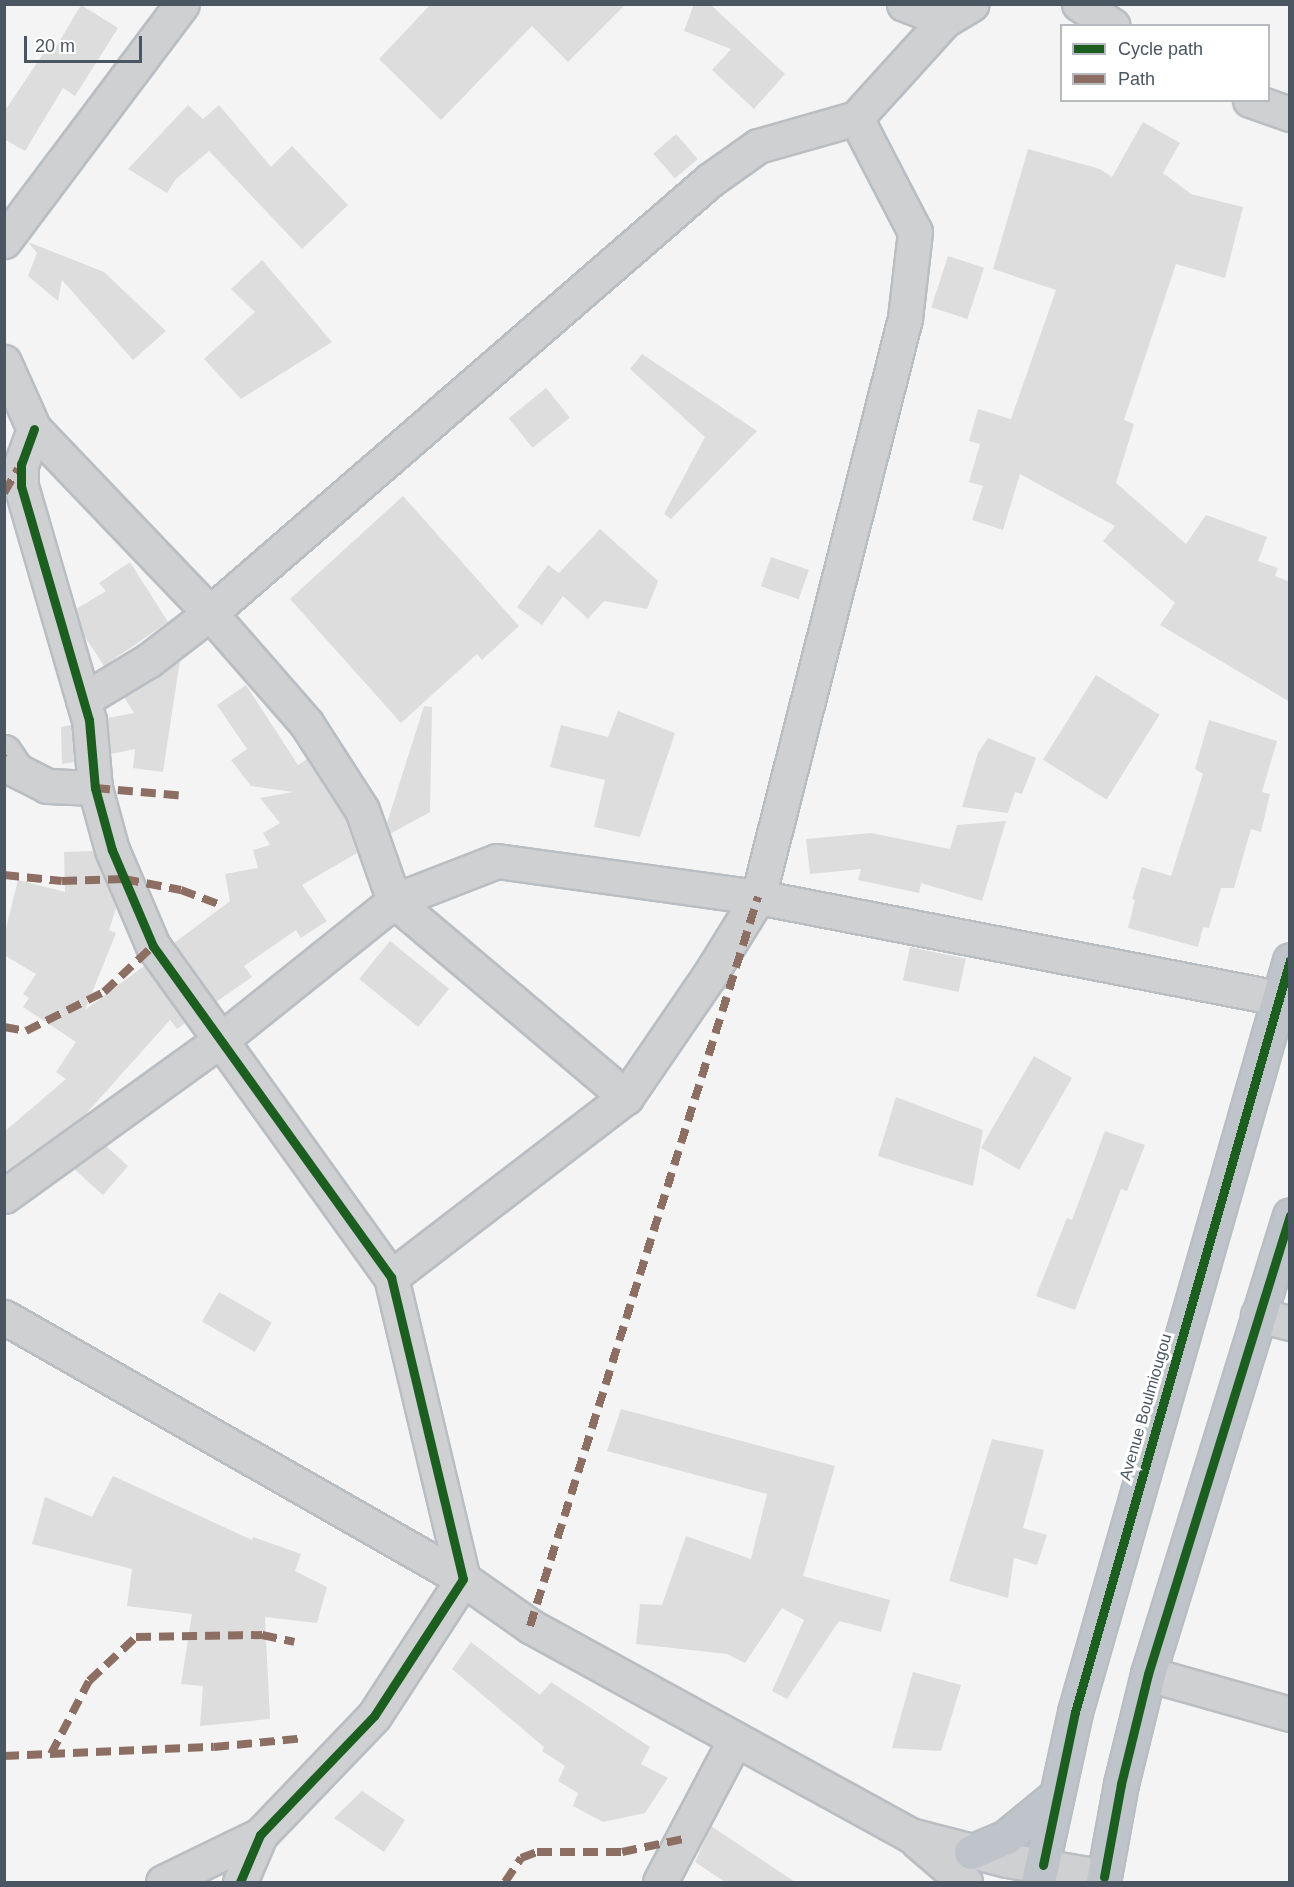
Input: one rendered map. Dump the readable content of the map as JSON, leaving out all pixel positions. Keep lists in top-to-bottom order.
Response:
{
  "streets": {
    "highway": ["Avenue Boulmiougou"]
  },
  "legend": ["Cycle path", "Path"],
  "scale_bar": "20 m"
}
